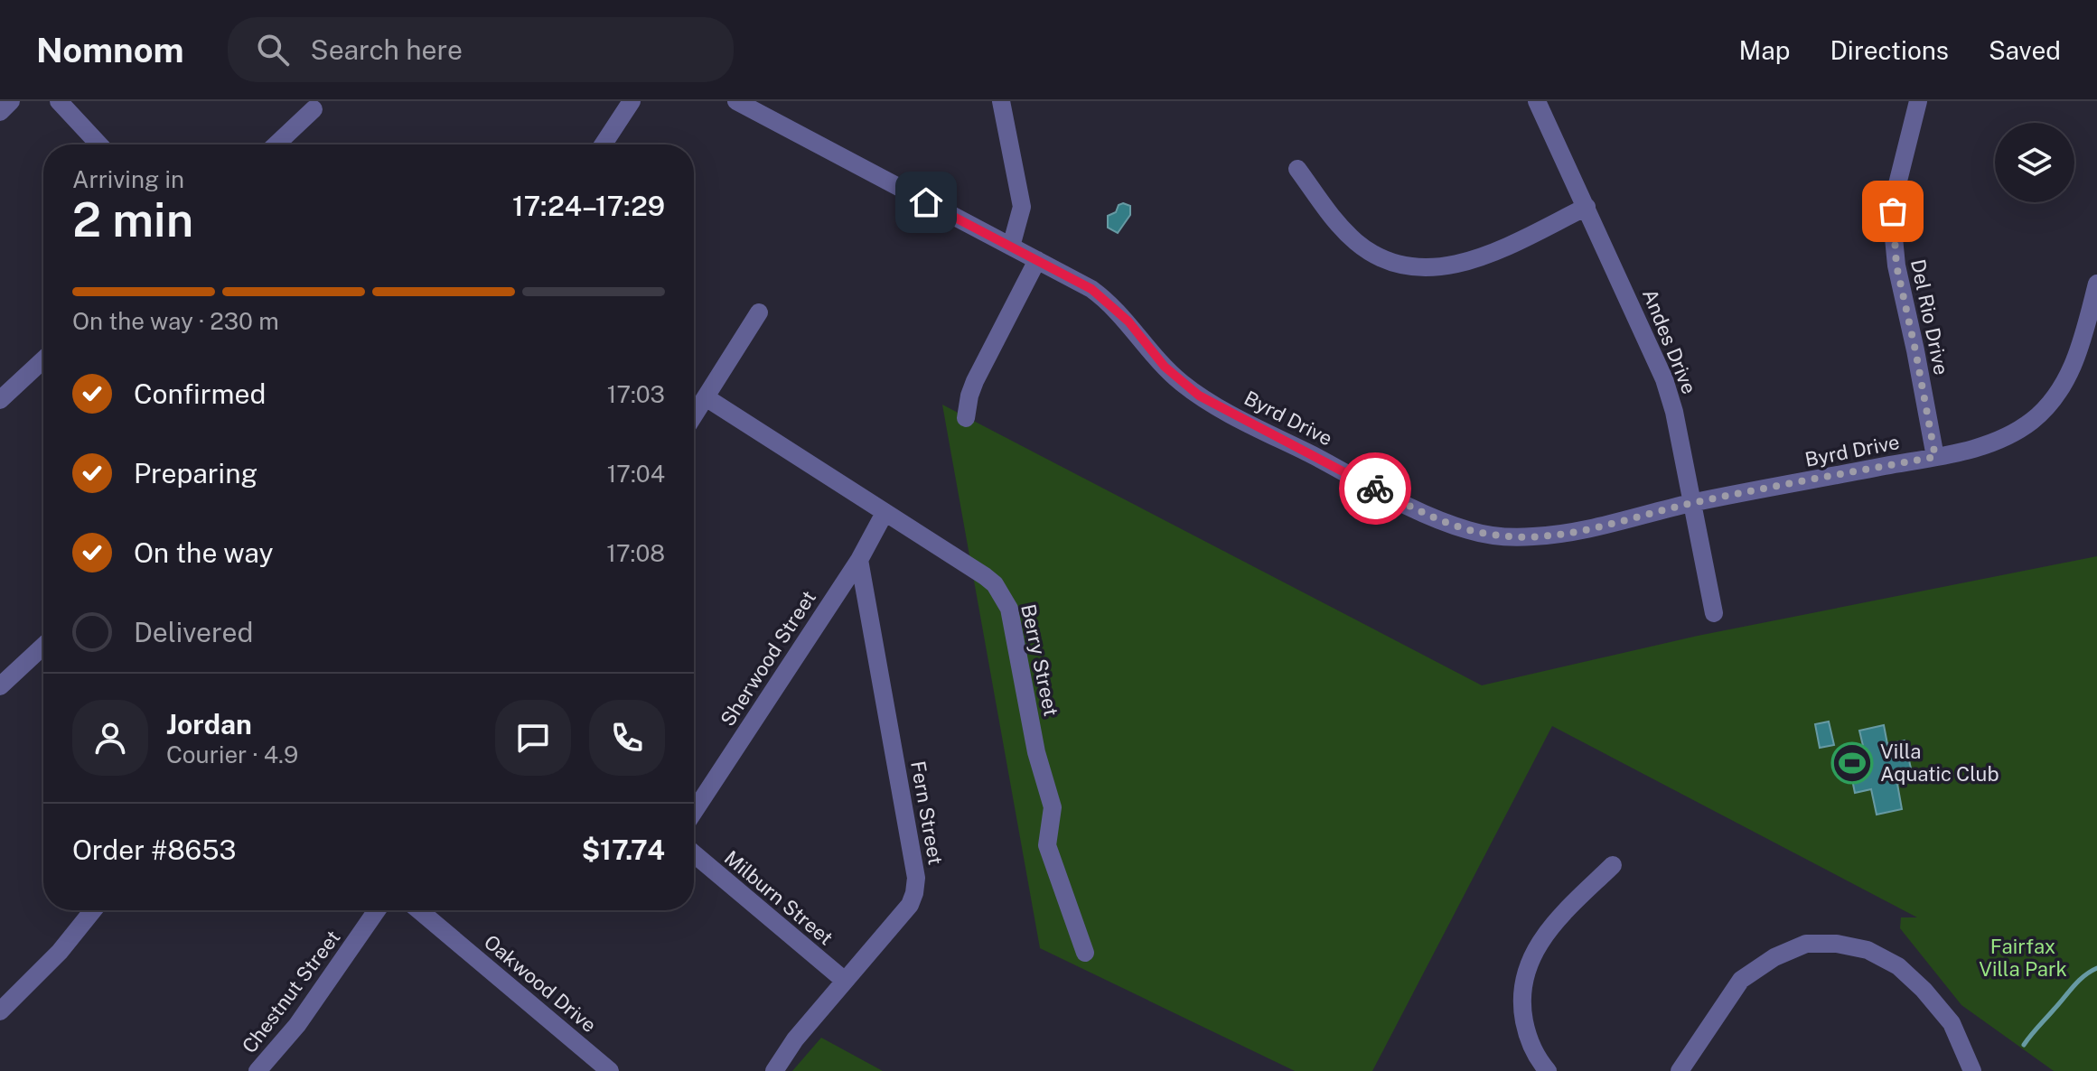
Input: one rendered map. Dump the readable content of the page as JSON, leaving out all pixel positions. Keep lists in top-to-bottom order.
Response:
{
  "streets": {
    "street": [
      "Del Rio Drive",
      "Andes Drive",
      "Byrd Drive",
      "Sherwood Street",
      "Berry Street",
      "Fern Street",
      "Milburn Street",
      "Oakwood Drive",
      "Chestnut Street"
    ]
  },
  "crossings": [
    ["Del Rio Drive", "Byrd Drive"],
    ["Andes Drive", "Byrd Drive"],
    ["Sherwood Street", "Berry Street"],
    ["Sherwood Street", "Fern Street"],
    ["Fern Street", "Milburn Street"]
  ],
  "parks": ["Fairfax Villa Park"],
  "places": {
    "sports": ["Villa Aquatic Club"]
  },
  "page": {
    "header": "Nomnom",
    "search": "Search here",
    "nav": ["Map", "Directions", "Saved"],
    "heading": ["2 min", "Arriving in", "17:24–17:29"],
    "panel": [
      "Jordan",
      "Courier · 4.9",
      "Order #8653",
      "$17.74"
    ],
    "bar": "On the way · 230 m",
    "list": [
      ["Confirmed", "17:03"],
      ["Preparing", "17:04"],
      ["On the way", "17:08"],
      "Delivered"
    ]
  }
}
